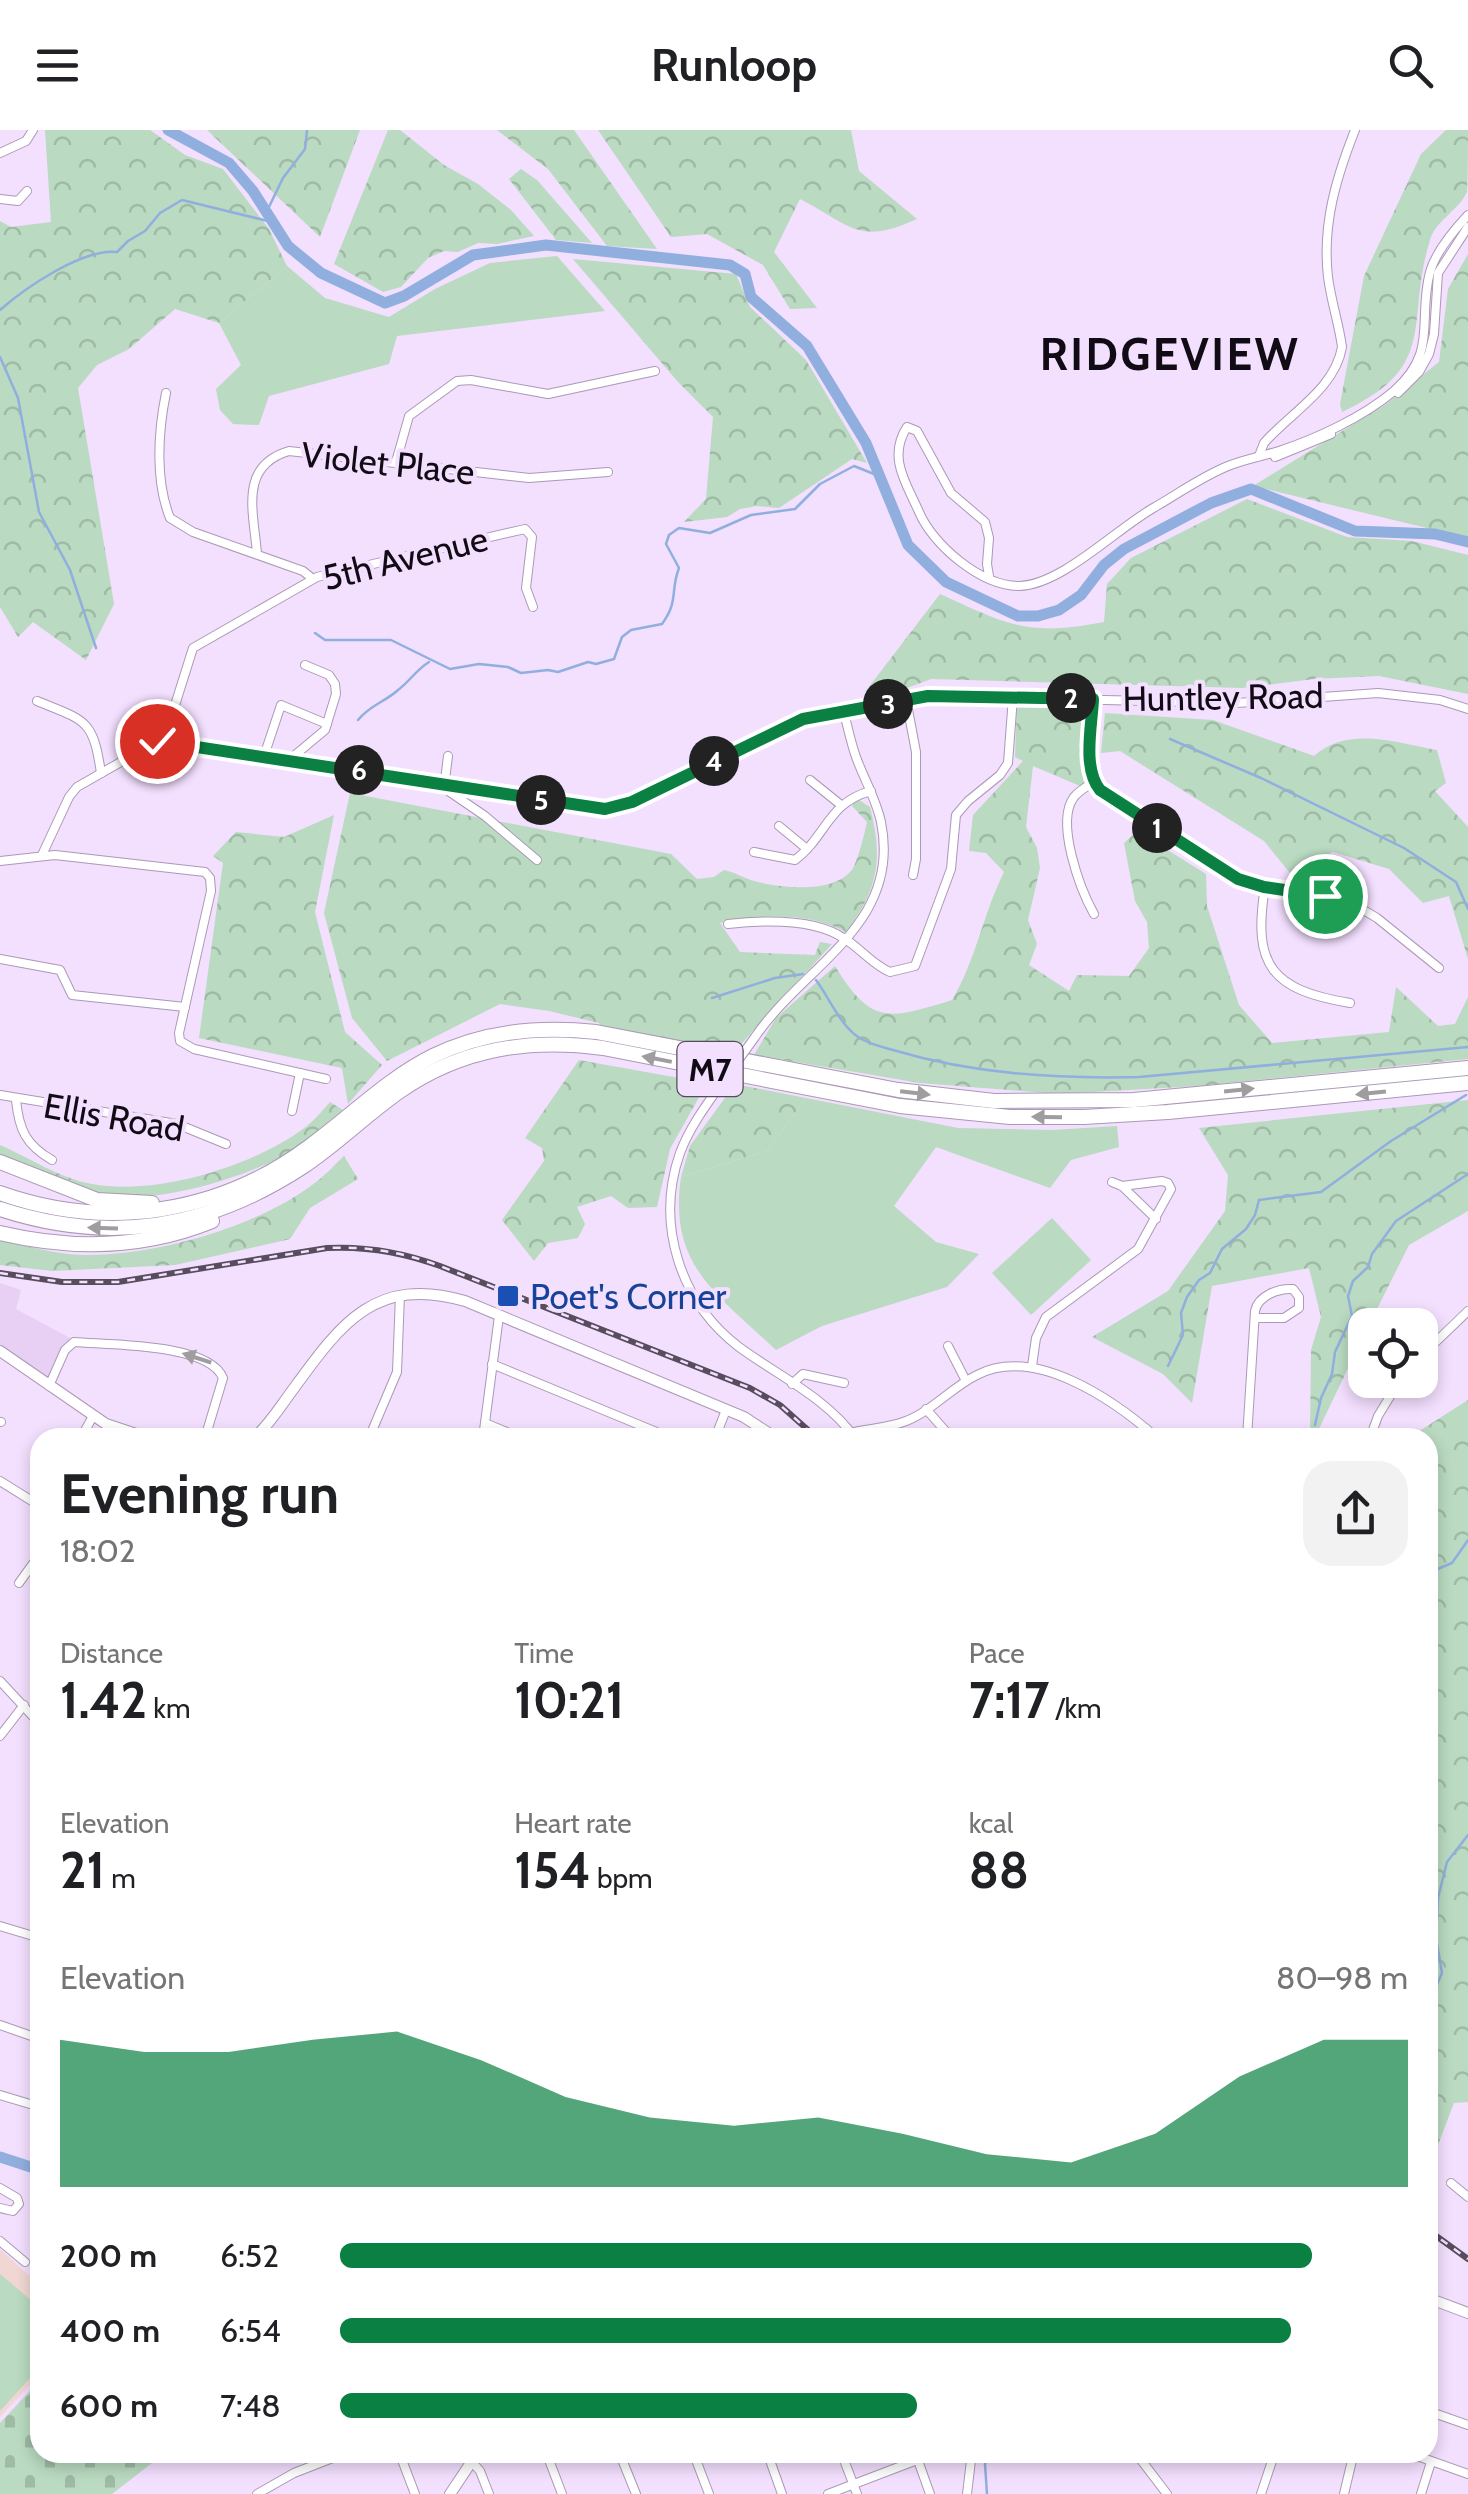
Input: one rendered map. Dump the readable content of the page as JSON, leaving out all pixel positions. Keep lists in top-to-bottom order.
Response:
{
  "streets": {
    "highway": ["M7"],
    "street": [
      "Violet Place",
      "5th Avenue",
      "Huntley Road",
      "Ellis Road"
    ]
  },
  "crossings": [
    ["5th Avenue", "Huntley Road"]
  ],
  "districts": ["RIDGEVIEW"],
  "places": {
    "transit": ["Poet's Corner"]
  },
  "page": {
    "header": "Runloop",
    "pins": [
      "2",
      "3",
      "4",
      "6",
      "5",
      "1"
    ],
    "heading": ["Evening run", "18:02"],
    "stats": [
      ["Distance", "1.42 km"],
      ["Time", "10:21"],
      ["Pace", "7:17 /km"],
      ["Elevation", "21 m"],
      ["Heart rate", "154 bpm"],
      ["kcal", "88"]
    ],
    "chart": ["Elevation", "80–98 m"],
    "list": [
      {
        "name": "200 m",
        "note": "6:52"
      },
      {
        "name": "400 m",
        "note": "6:54"
      },
      {
        "name": "600 m",
        "note": "7:48"
      }
    ]
  }
}
